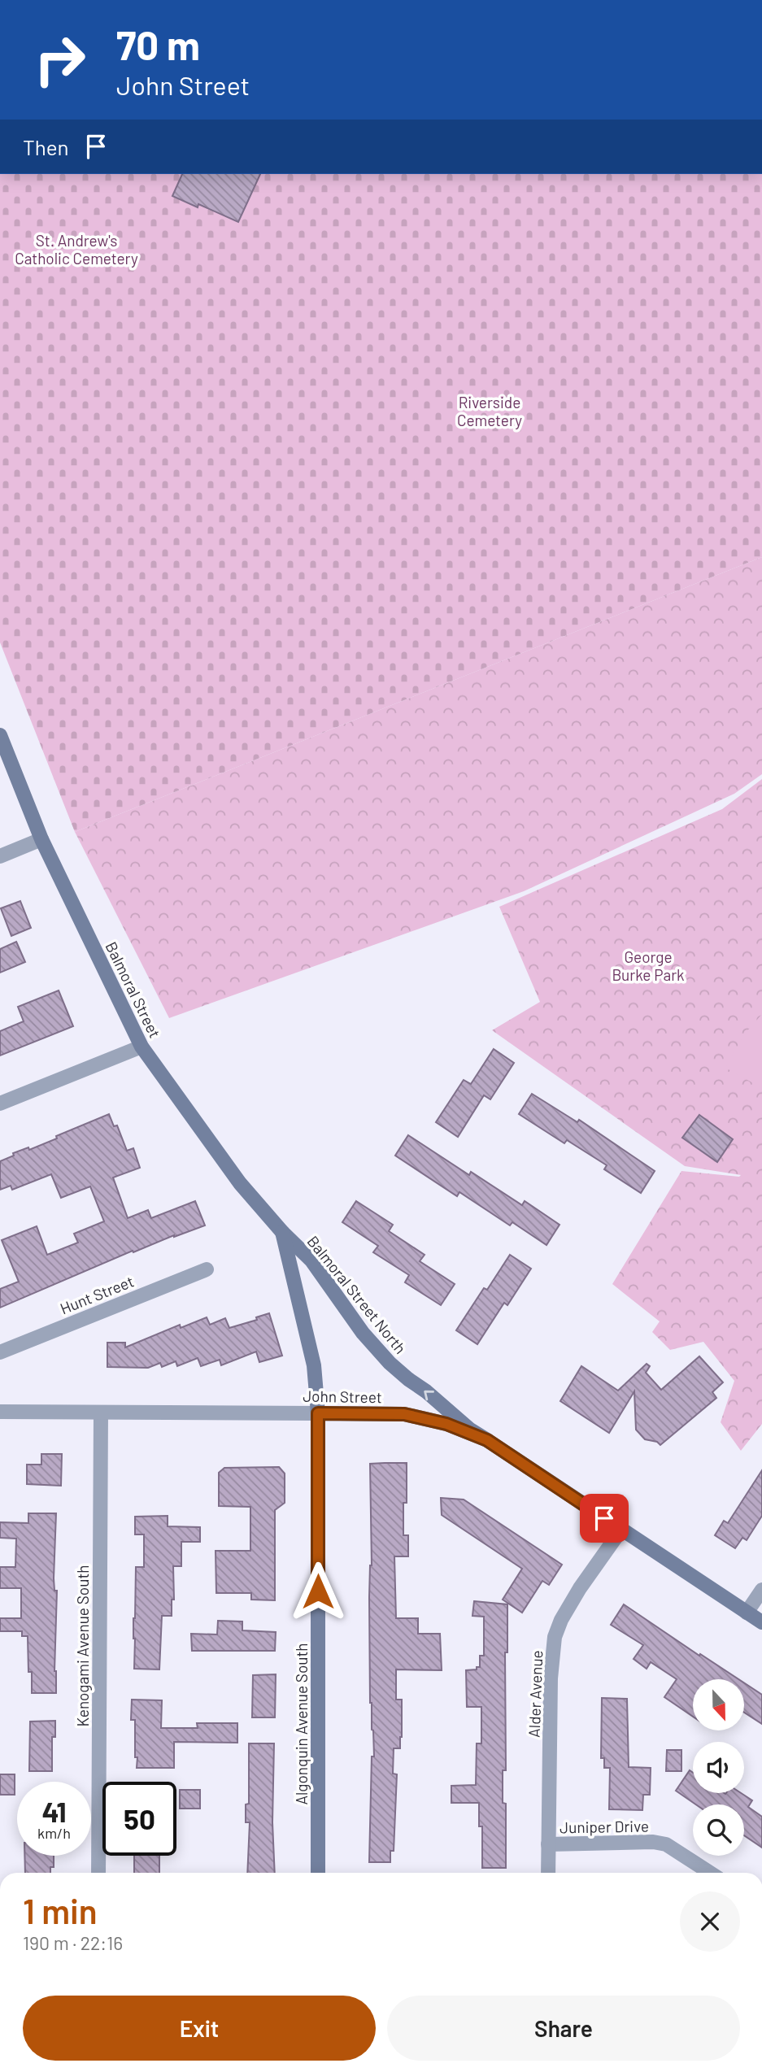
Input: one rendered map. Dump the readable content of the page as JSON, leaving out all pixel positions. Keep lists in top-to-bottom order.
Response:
{
  "streets": {
    "main road": [
      "Balmoral Street",
      "Balmoral Street North",
      "John Street",
      "Algonquin Avenue South"
    ],
    "street": [
      "Hunt Street",
      "Kenogami Avenue South",
      "Alder Avenue",
      "Juniper Drive"
    ]
  },
  "crossings": [
    ["Balmoral Street", "Balmoral Street North"],
    ["Balmoral Street", "Algonquin Avenue South"],
    ["Balmoral Street North", "John Street"],
    ["Balmoral Street North", "Algonquin Avenue South"],
    ["John Street", "Kenogami Avenue South"],
    ["John Street", "Alder Avenue"],
    ["John Street", "Algonquin Avenue South"],
    ["Alder Avenue", "Juniper Drive"]
  ],
  "one_way": ["Balmoral Street North"],
  "parks": ["St. Andrew's Catholic Cemetery", "Riverside Cemetery", "George Burke Park"],
  "north": "bottom",
  "page": {
    "turn": ["70 m", "John Street"],
    "then": "Then",
    "speed": "41 km/h",
    "limit": "50",
    "heading": ["1 min", "190 m · 22:16"],
    "buttons": ["Exit", "Share"]
  }
}
